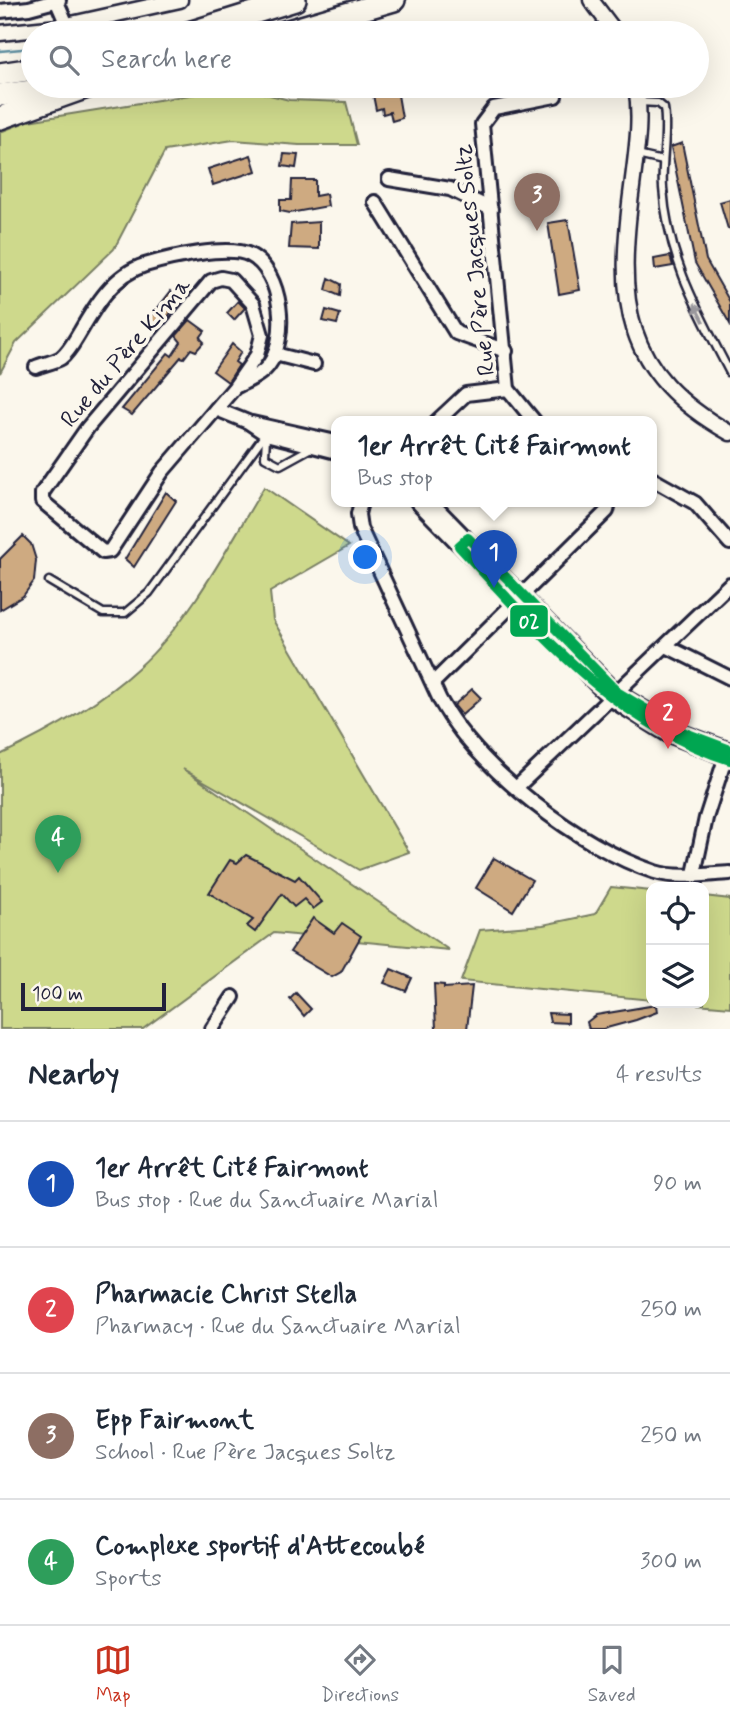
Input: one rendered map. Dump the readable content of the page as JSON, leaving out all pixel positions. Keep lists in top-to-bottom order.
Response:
{
  "streets": {
    "street": ["Rue Père Jacques Soltz", "Rue du Père Kima"]
  },
  "lines": ["transit line 02"],
  "scale_bar": "100 m",
  "page": {
    "search": "Search here",
    "pins": [
      "3",
      "1",
      "2",
      "4"
    ],
    "popup": ["1er Arrêt Cité Fairmont", "Bus stop"],
    "scale": "100 m",
    "heading": ["Nearby", "4 results"],
    "list": [
      {
        "mark": "1",
        "name": "1er Arrêt Cité Fairmont",
        "note": "Bus stop · Rue du Sanctuaire Marial",
        "value": "90 m"
      },
      {
        "mark": "2",
        "name": "Pharmacie Christ Stella",
        "note": "Pharmacy · Rue du Sanctuaire Marial",
        "value": "250 m"
      },
      {
        "mark": "3",
        "name": "Epp Fairmont",
        "note": "School · Rue Père Jacques Soltz",
        "value": "250 m"
      },
      {
        "mark": "4",
        "name": "Complexe sportif d'Attecoubé",
        "note": "Sports",
        "value": "300 m"
      }
    ],
    "nav": ["Map", "Directions", "Saved"]
  }
}
